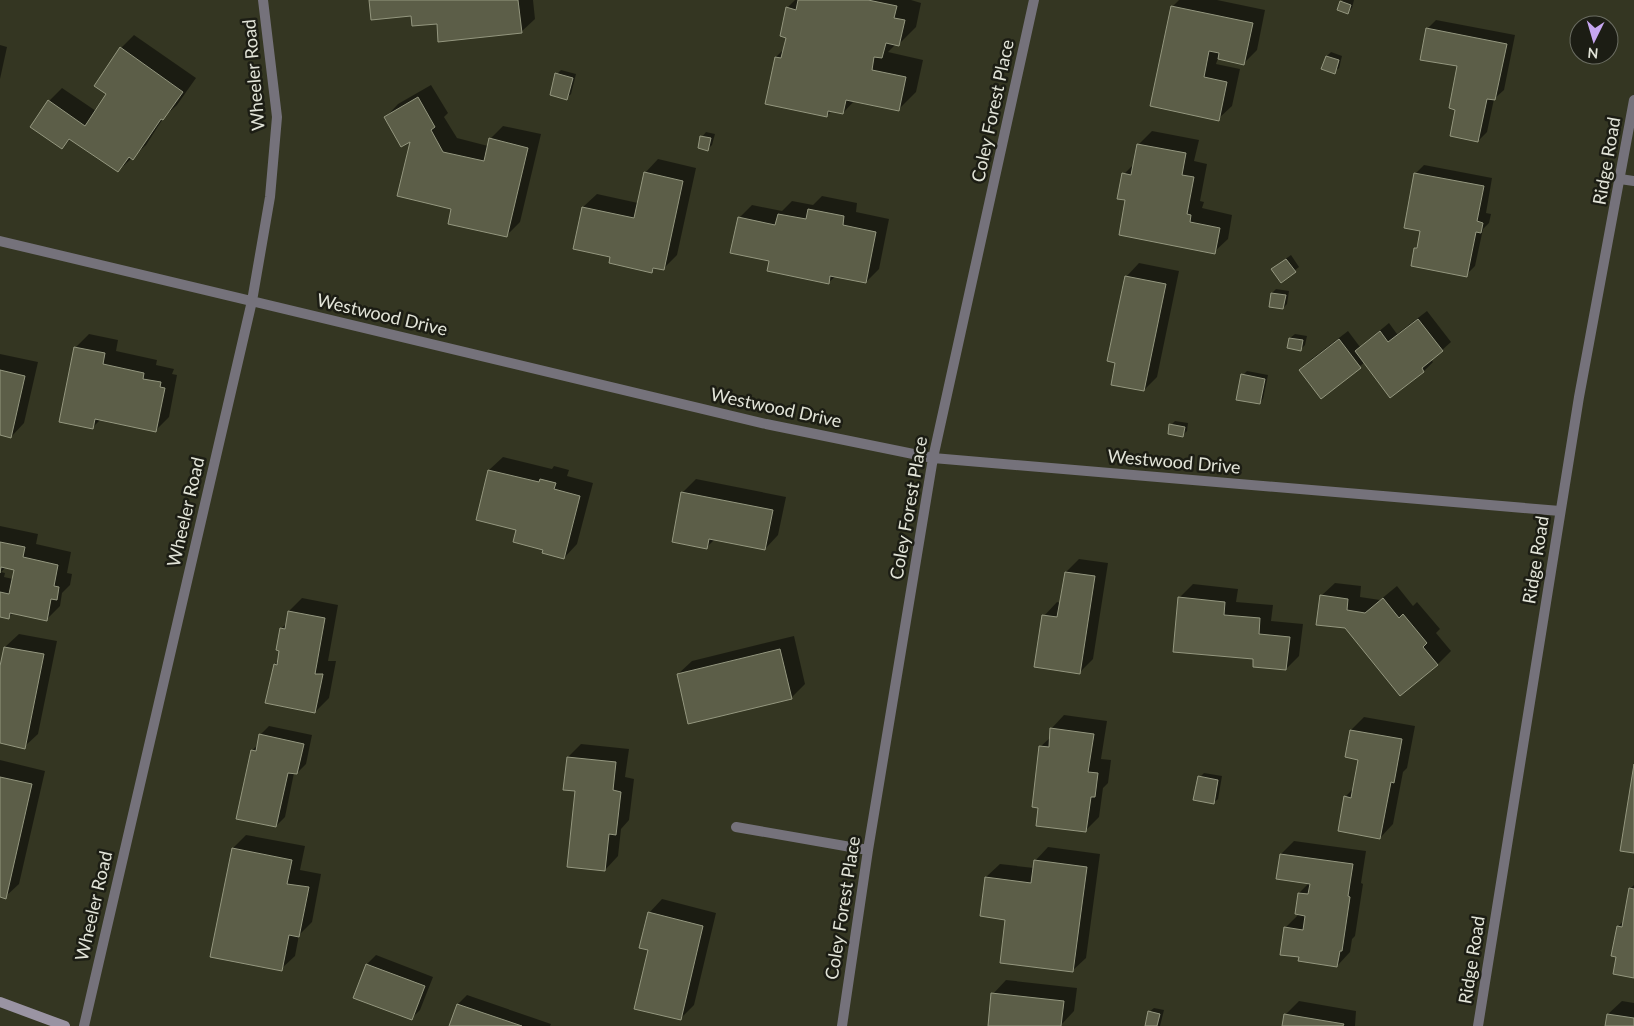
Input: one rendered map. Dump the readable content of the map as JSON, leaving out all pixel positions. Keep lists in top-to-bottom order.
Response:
{
  "streets": {
    "street": [
      "Wheeler Road",
      "Coley Forest Place",
      "Ridge Road",
      "Westwood Drive"
    ]
  },
  "crossings": [
    ["Wheeler Road", "Westwood Drive"],
    ["Coley Forest Place", "Westwood Drive"],
    ["Ridge Road", "Westwood Drive"]
  ],
  "north": "bottom"
}
